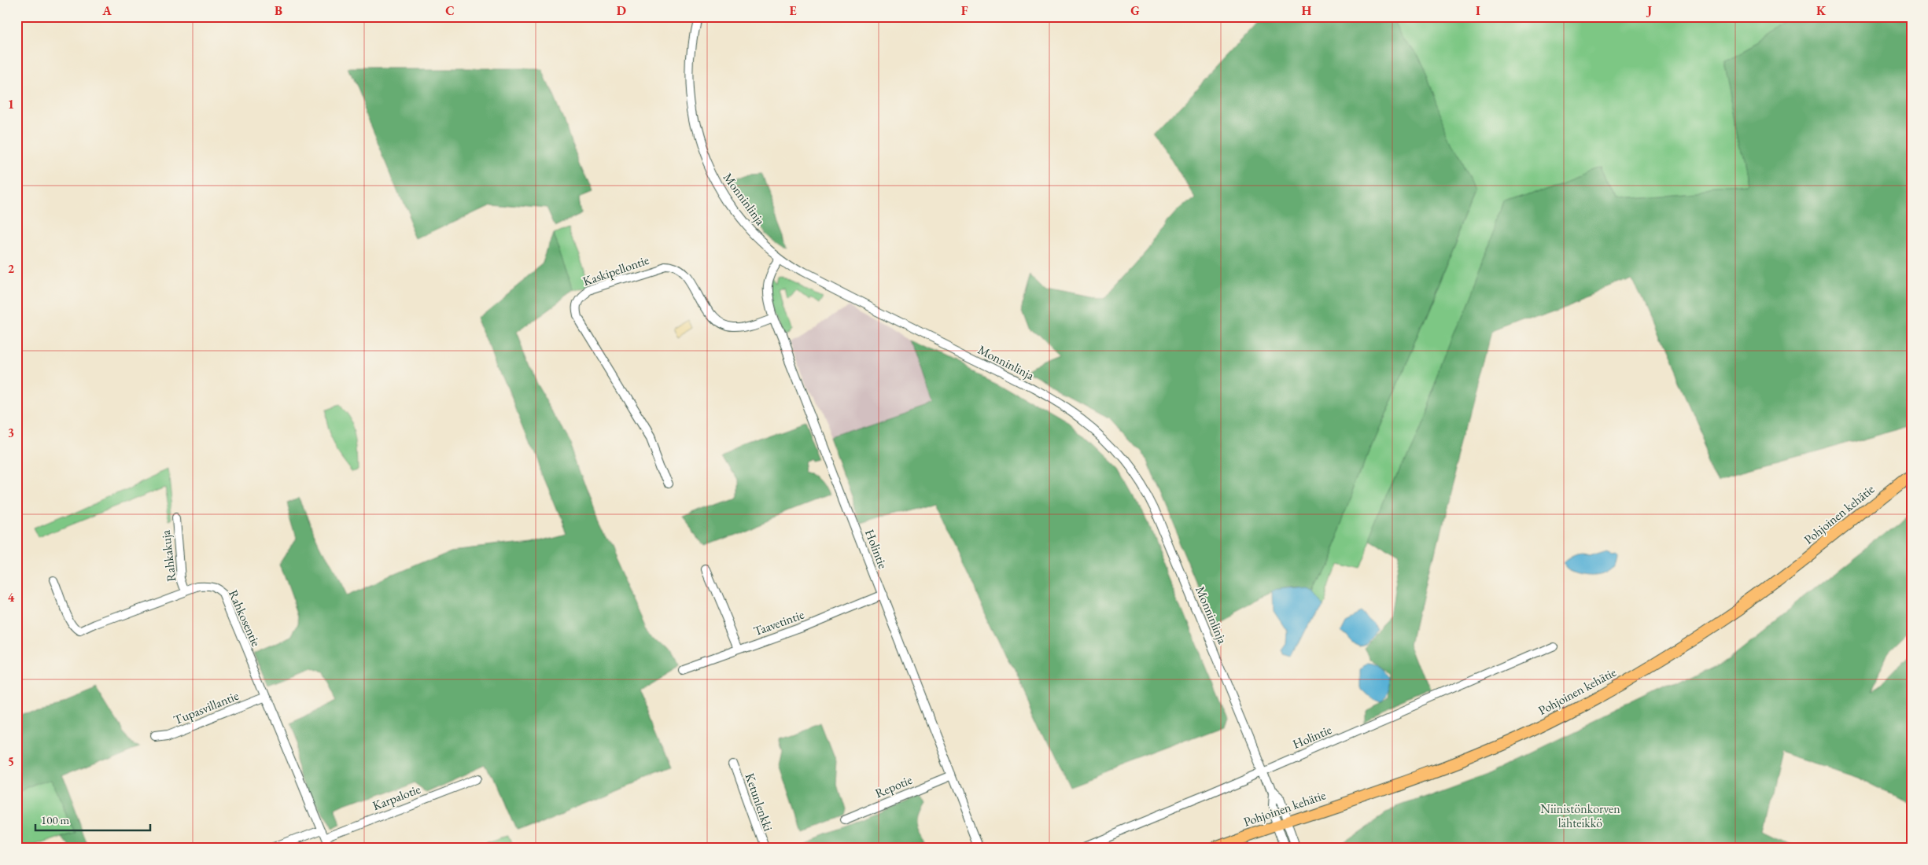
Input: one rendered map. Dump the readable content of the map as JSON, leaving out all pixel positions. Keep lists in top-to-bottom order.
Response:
{
  "streets": {
    "main road": ["Pohjoinen kehätie"],
    "street": [
      "Monninlinja",
      "Kaskipellontie",
      "Holintie",
      "Rahkakuja",
      "Rahkosentie",
      "Taavetintie",
      "Tupasvillantie",
      "Repotie",
      "Karpalotie",
      "Ketunlenkki"
    ]
  },
  "crossings": [
    ["Monninlinja", "Pohjoinen kehätie"],
    ["Monninlinja", "Holintie"],
    ["Kaskipellontie", "Holintie"],
    ["Holintie", "Taavetintie"],
    ["Holintie", "Repotie"],
    ["Rahkakuja", "Rahkosentie"],
    ["Rahkosentie", "Tupasvillantie"],
    ["Rahkosentie", "Karpalotie"]
  ],
  "parks": ["Niinistönkorven lähteikkö"],
  "scale_bar": "100 m",
  "grid": {
    "columns": [
      "A",
      "B",
      "C",
      "D",
      "E",
      "F",
      "G",
      "H",
      "I",
      "J",
      "K"
    ],
    "rows": [
      "1",
      "2",
      "3",
      "4",
      "5"
    ]
  }
}
